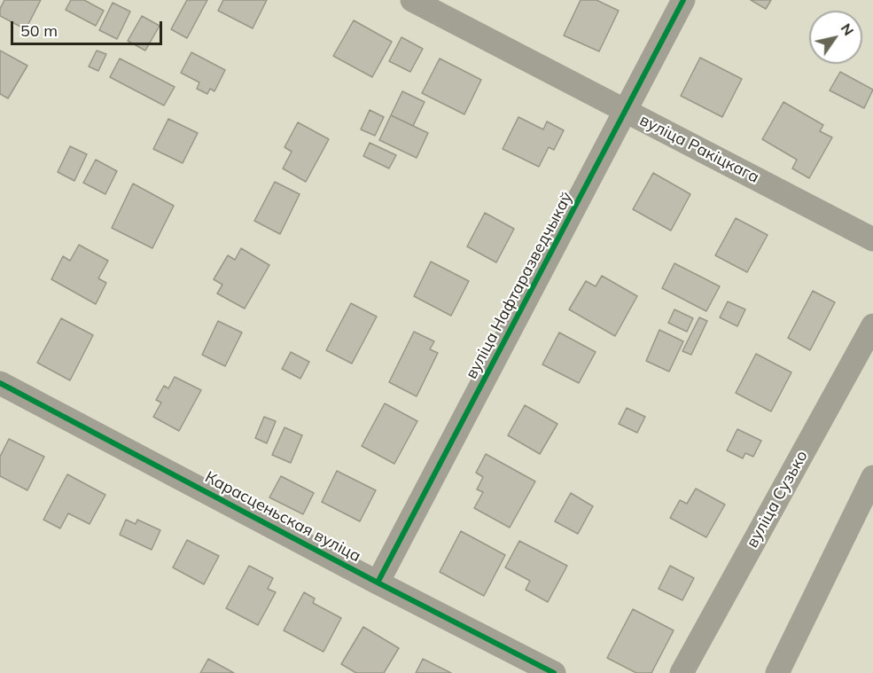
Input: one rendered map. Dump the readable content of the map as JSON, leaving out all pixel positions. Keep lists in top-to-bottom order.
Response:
{
  "streets": {
    "street": [
      "вуліца Ракіцкага",
      "вуліца Нафтаразведчыкаў",
      "вуліца Сузько",
      "Карасценьская вуліца"
    ]
  },
  "crossings": [
    ["вуліца Ракіцкага", "вуліца Нафтаразведчыкаў"],
    ["вуліца Нафтаразведчыкаў", "Карасценьская вуліца"]
  ],
  "scale_bar": "50 m",
  "north": "top right"
}
